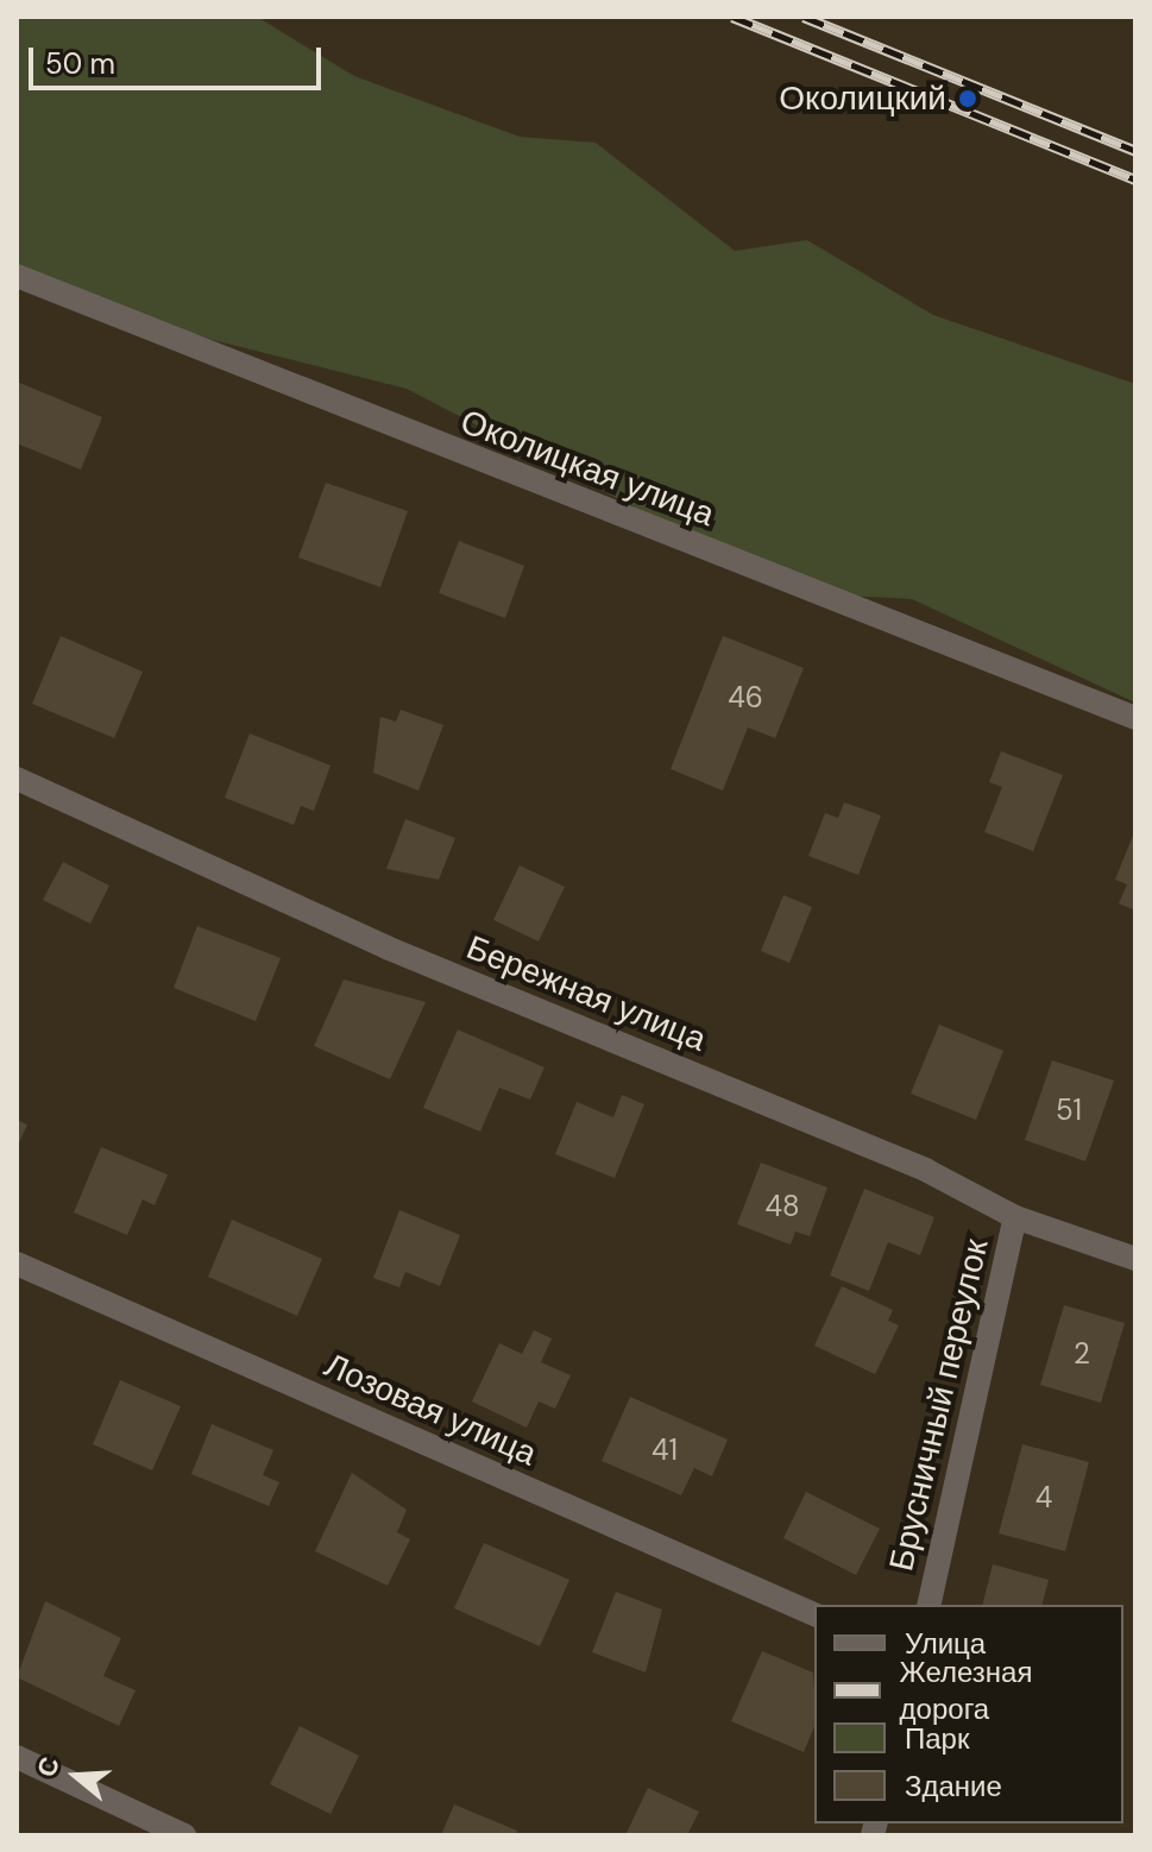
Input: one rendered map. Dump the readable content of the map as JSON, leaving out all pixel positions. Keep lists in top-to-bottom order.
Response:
{
  "streets": {
    "street": [
      "Околицкая улица",
      "Бережная улица",
      "Брусничный переулок",
      "Лозовая улица"
    ]
  },
  "crossings": [
    ["Бережная улица", "Брусничный переулок"]
  ],
  "places": ["Околицкий"],
  "house_numbers": [
    "46",
    "51",
    "48",
    "2",
    "41",
    "4"
  ],
  "legend": [
    "Улица",
    "Железная дорога",
    "Парк",
    "Здание"
  ],
  "scale_bar": "50 m",
  "north": "left"
}
